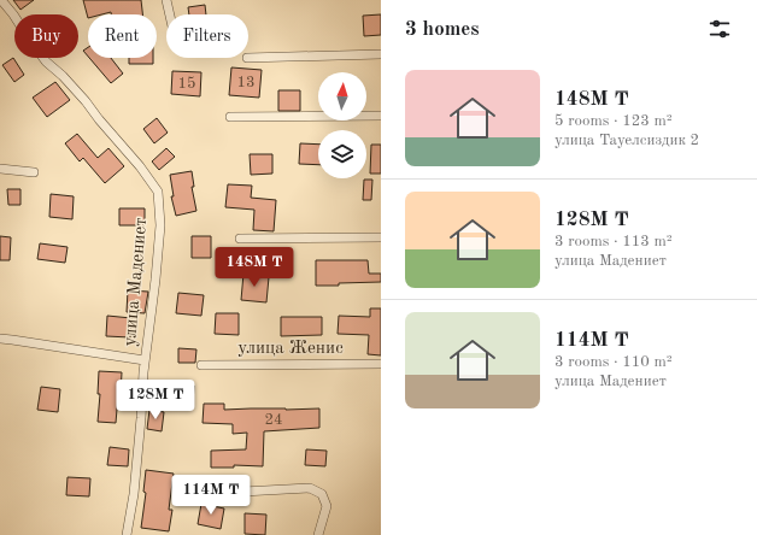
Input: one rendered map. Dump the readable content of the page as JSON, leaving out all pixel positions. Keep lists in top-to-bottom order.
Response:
{
  "streets": {
    "street": ["улица Мадениет", "улица Женис"]
  },
  "house_numbers": ["13", "15", "24"],
  "north": "top",
  "page": {
    "heading": "3 homes",
    "chip": ["Buy", "Rent", "Filters"],
    "list": [
      {
        "name": "148M ₸",
        "note": "5 rooms · 123 m² · улица Тауелсиздик 2"
      },
      {
        "name": "128M ₸",
        "note": "3 rooms · 113 m² · улица Мадениет"
      },
      {
        "name": "114M ₸",
        "note": "3 rooms · 110 m² · улица Мадениет"
      }
    ],
    "price": ["148M ₸", "128M ₸", "114M ₸"]
  }
}
